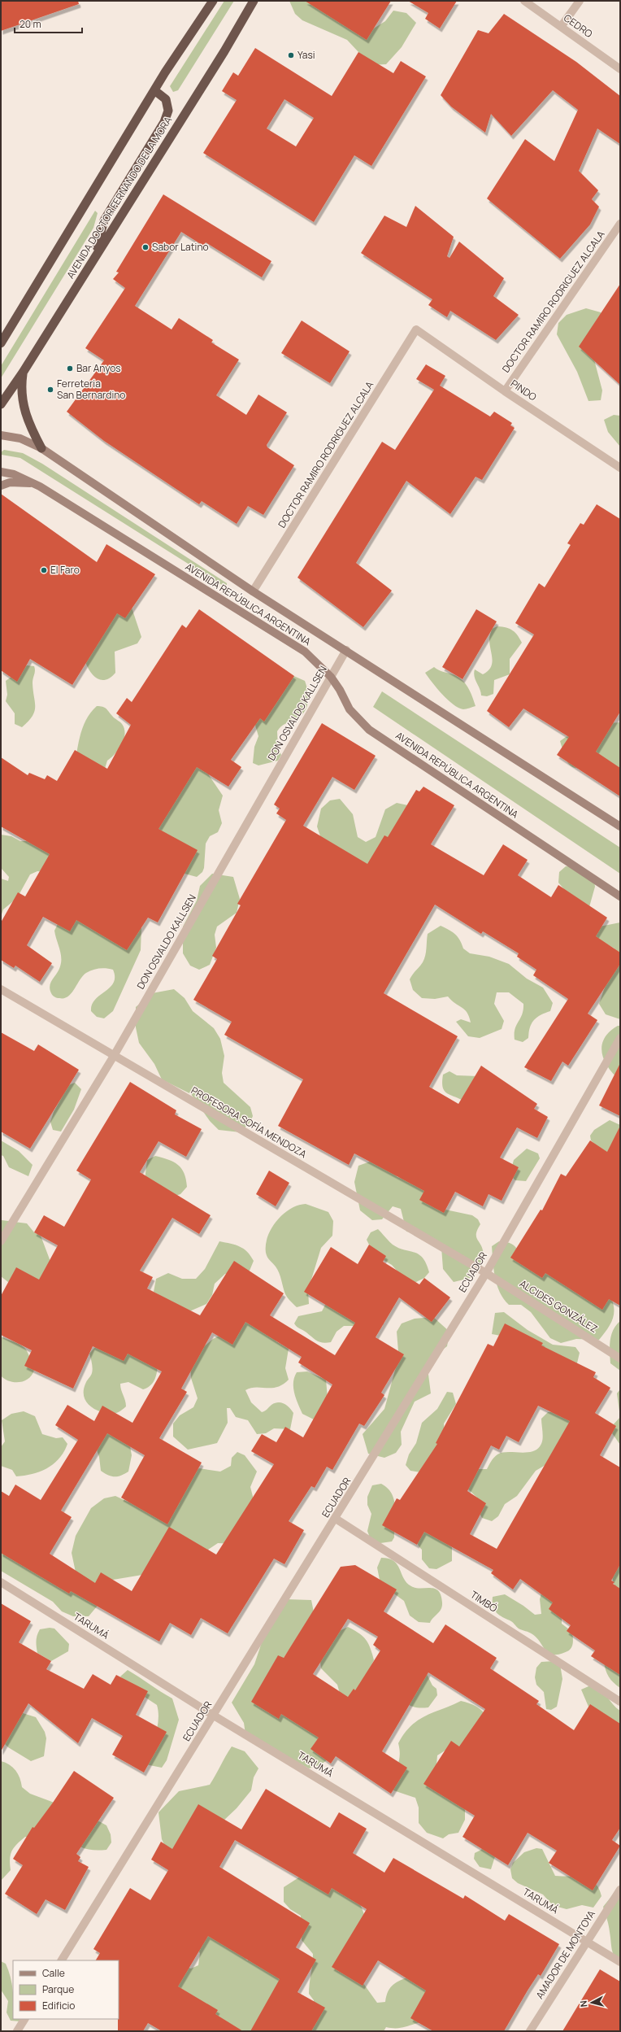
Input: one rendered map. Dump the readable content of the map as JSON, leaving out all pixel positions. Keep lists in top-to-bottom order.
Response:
{
  "streets": {
    "highway": ["AVENIDA DOCTOR FERNANDO DE LA MORA"],
    "main road": ["AVENIDA REPÚBLICA ARGENTINA"],
    "street": [
      "CEDRO",
      "DOCTOR RAMIRO RODRIGUEZ ALCALA",
      "PINDO",
      "DON OSVALDO KALLSEN",
      "PROFESORA SOFÍA MENDOZA",
      "ECUADOR",
      "ALCIDES GONZÁLEZ",
      "TIMBÓ",
      "TARUMÁ",
      "AMADOR DE MONTOYA"
    ]
  },
  "crossings": [
    ["DOCTOR RAMIRO RODRIGUEZ ALCALA", "PINDO"],
    ["DOCTOR RAMIRO RODRIGUEZ ALCALA", "AVENIDA REPÚBLICA ARGENTINA"],
    ["AVENIDA REPÚBLICA ARGENTINA", "DON OSVALDO KALLSEN"],
    ["DON OSVALDO KALLSEN", "PROFESORA SOFÍA MENDOZA"],
    ["PROFESORA SOFÍA MENDOZA", "ECUADOR"],
    ["PROFESORA SOFÍA MENDOZA", "ALCIDES GONZÁLEZ"],
    ["ECUADOR", "ALCIDES GONZÁLEZ"],
    ["ECUADOR", "TIMBÓ"],
    ["ECUADOR", "TARUMÁ"],
    ["TARUMÁ", "AMADOR DE MONTOYA"]
  ],
  "places": [
    "Yasi",
    "Sabor Latino",
    "Bar Anyos",
    "Ferreteria San Bernardino",
    "El Faro"
  ],
  "legend": ["Calle", "Parque", "Edificio"],
  "scale_bar": "20 m",
  "north": "left"
}
